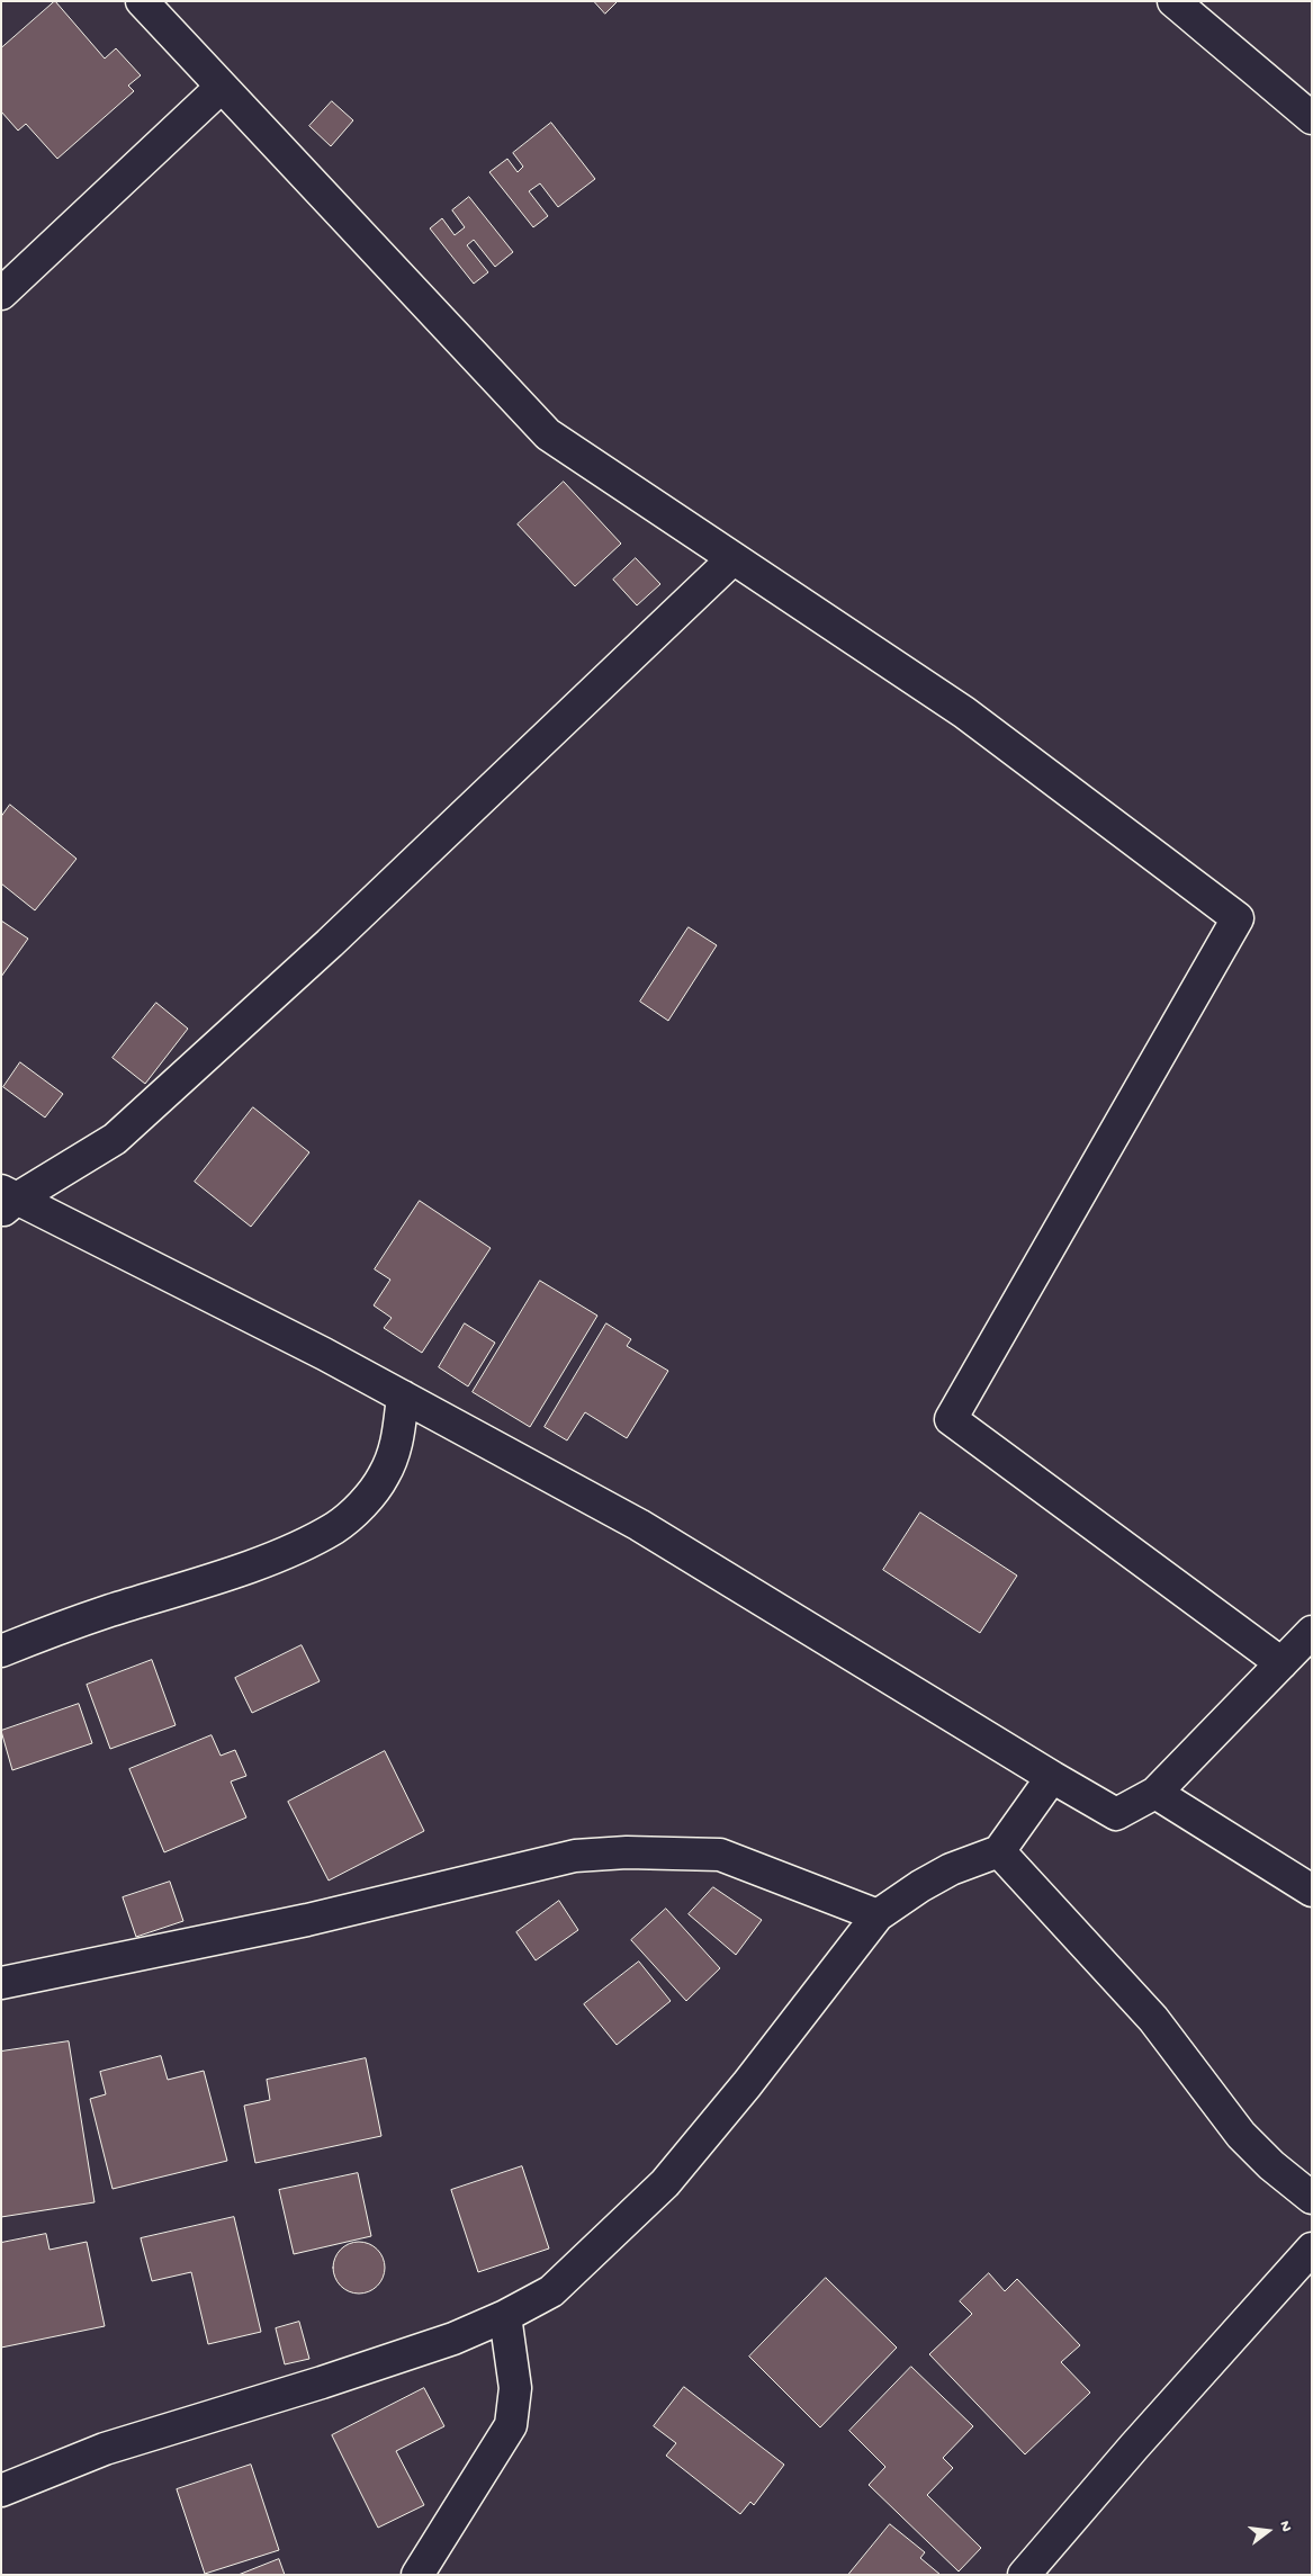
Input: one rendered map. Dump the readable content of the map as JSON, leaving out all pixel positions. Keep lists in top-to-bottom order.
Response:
{
  "north": "right"
}
